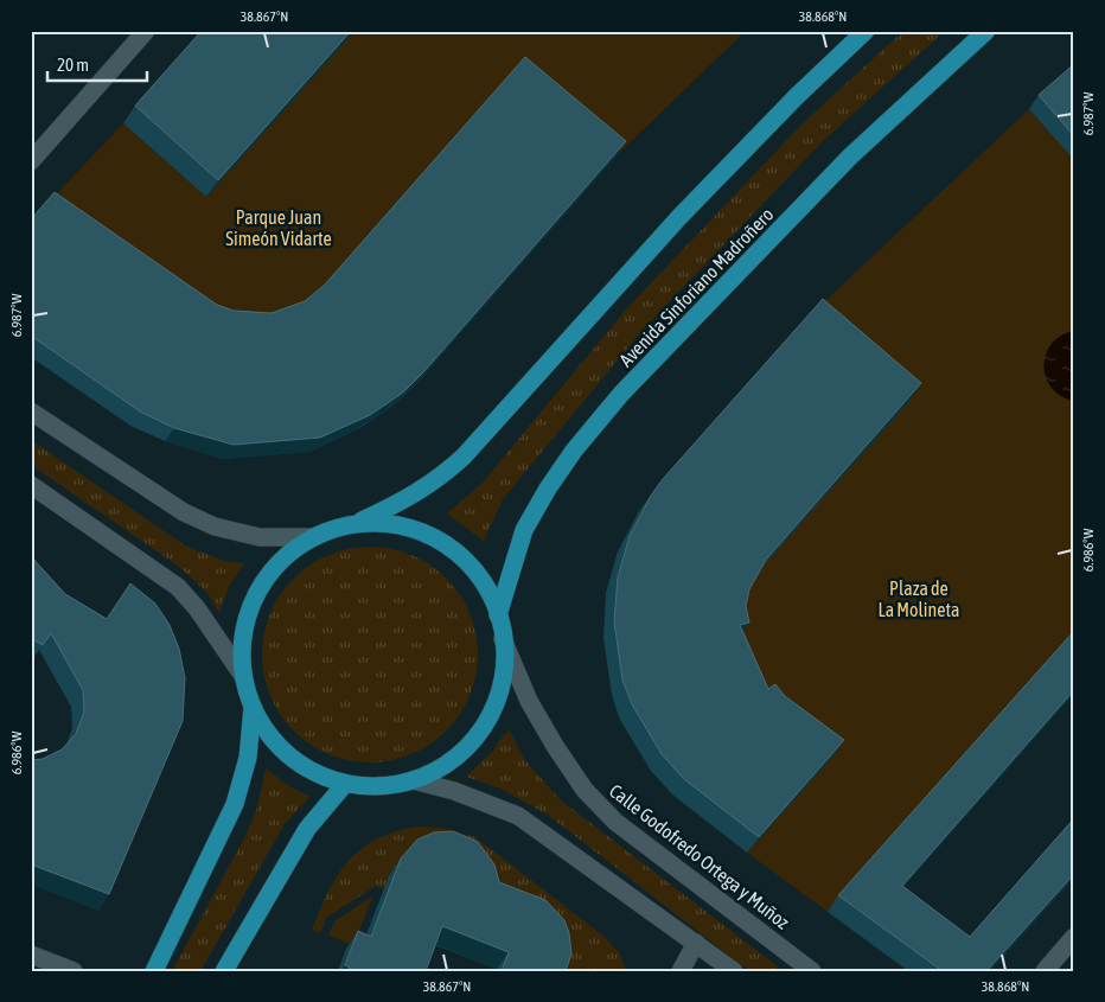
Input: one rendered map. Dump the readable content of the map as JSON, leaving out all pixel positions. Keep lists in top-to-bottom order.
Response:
{
  "streets": {
    "main road": ["Avenida Sinforiano Madroñero"],
    "street": ["Calle Godofredo Ortega y Muñoz"]
  },
  "parks": ["Parque Juan Simeón Vidarte", "Plaza de La Molineta"],
  "scale_bar": "20 m",
  "coordinates": [
    "38.867°N",
    "38.868°N",
    "6.987°W",
    "6.986°W"
  ]
}
